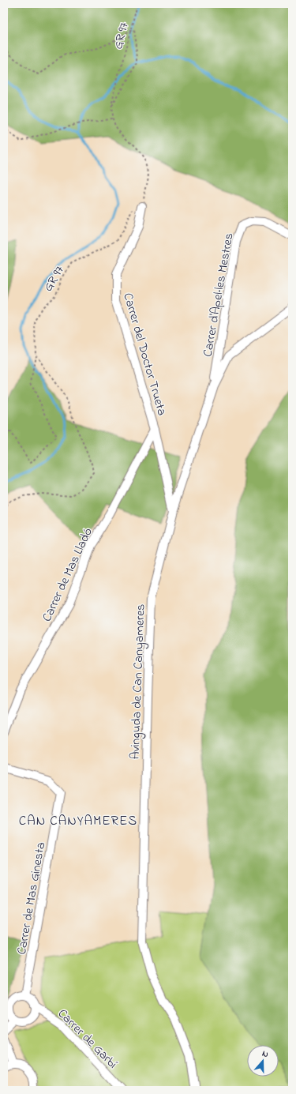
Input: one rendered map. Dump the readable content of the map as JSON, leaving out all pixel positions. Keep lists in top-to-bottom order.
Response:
{
  "streets": {
    "street": [
      "Carrer d'Apel·les Mestres",
      "Carrer del Doctor Trueta",
      "Carrer de Mas Lladó",
      "Avinguda de Can Canyameres",
      "Carrer de Mas Ginesta",
      "Carrer de Garbí"
    ],
    "path": ["GR 97"]
  },
  "crossings": [
    ["GR 97", "Carrer del Doctor Trueta"],
    ["Carrer d'Apel·les Mestres", "Avinguda de Can Canyameres"],
    ["Carrer del Doctor Trueta", "Carrer de Mas Lladó"],
    ["Carrer del Doctor Trueta", "Avinguda de Can Canyameres"],
    ["Carrer de Mas Ginesta", "Carrer de Garbí"]
  ],
  "districts": ["CAN CANYAMERES"],
  "north": "top"
}
